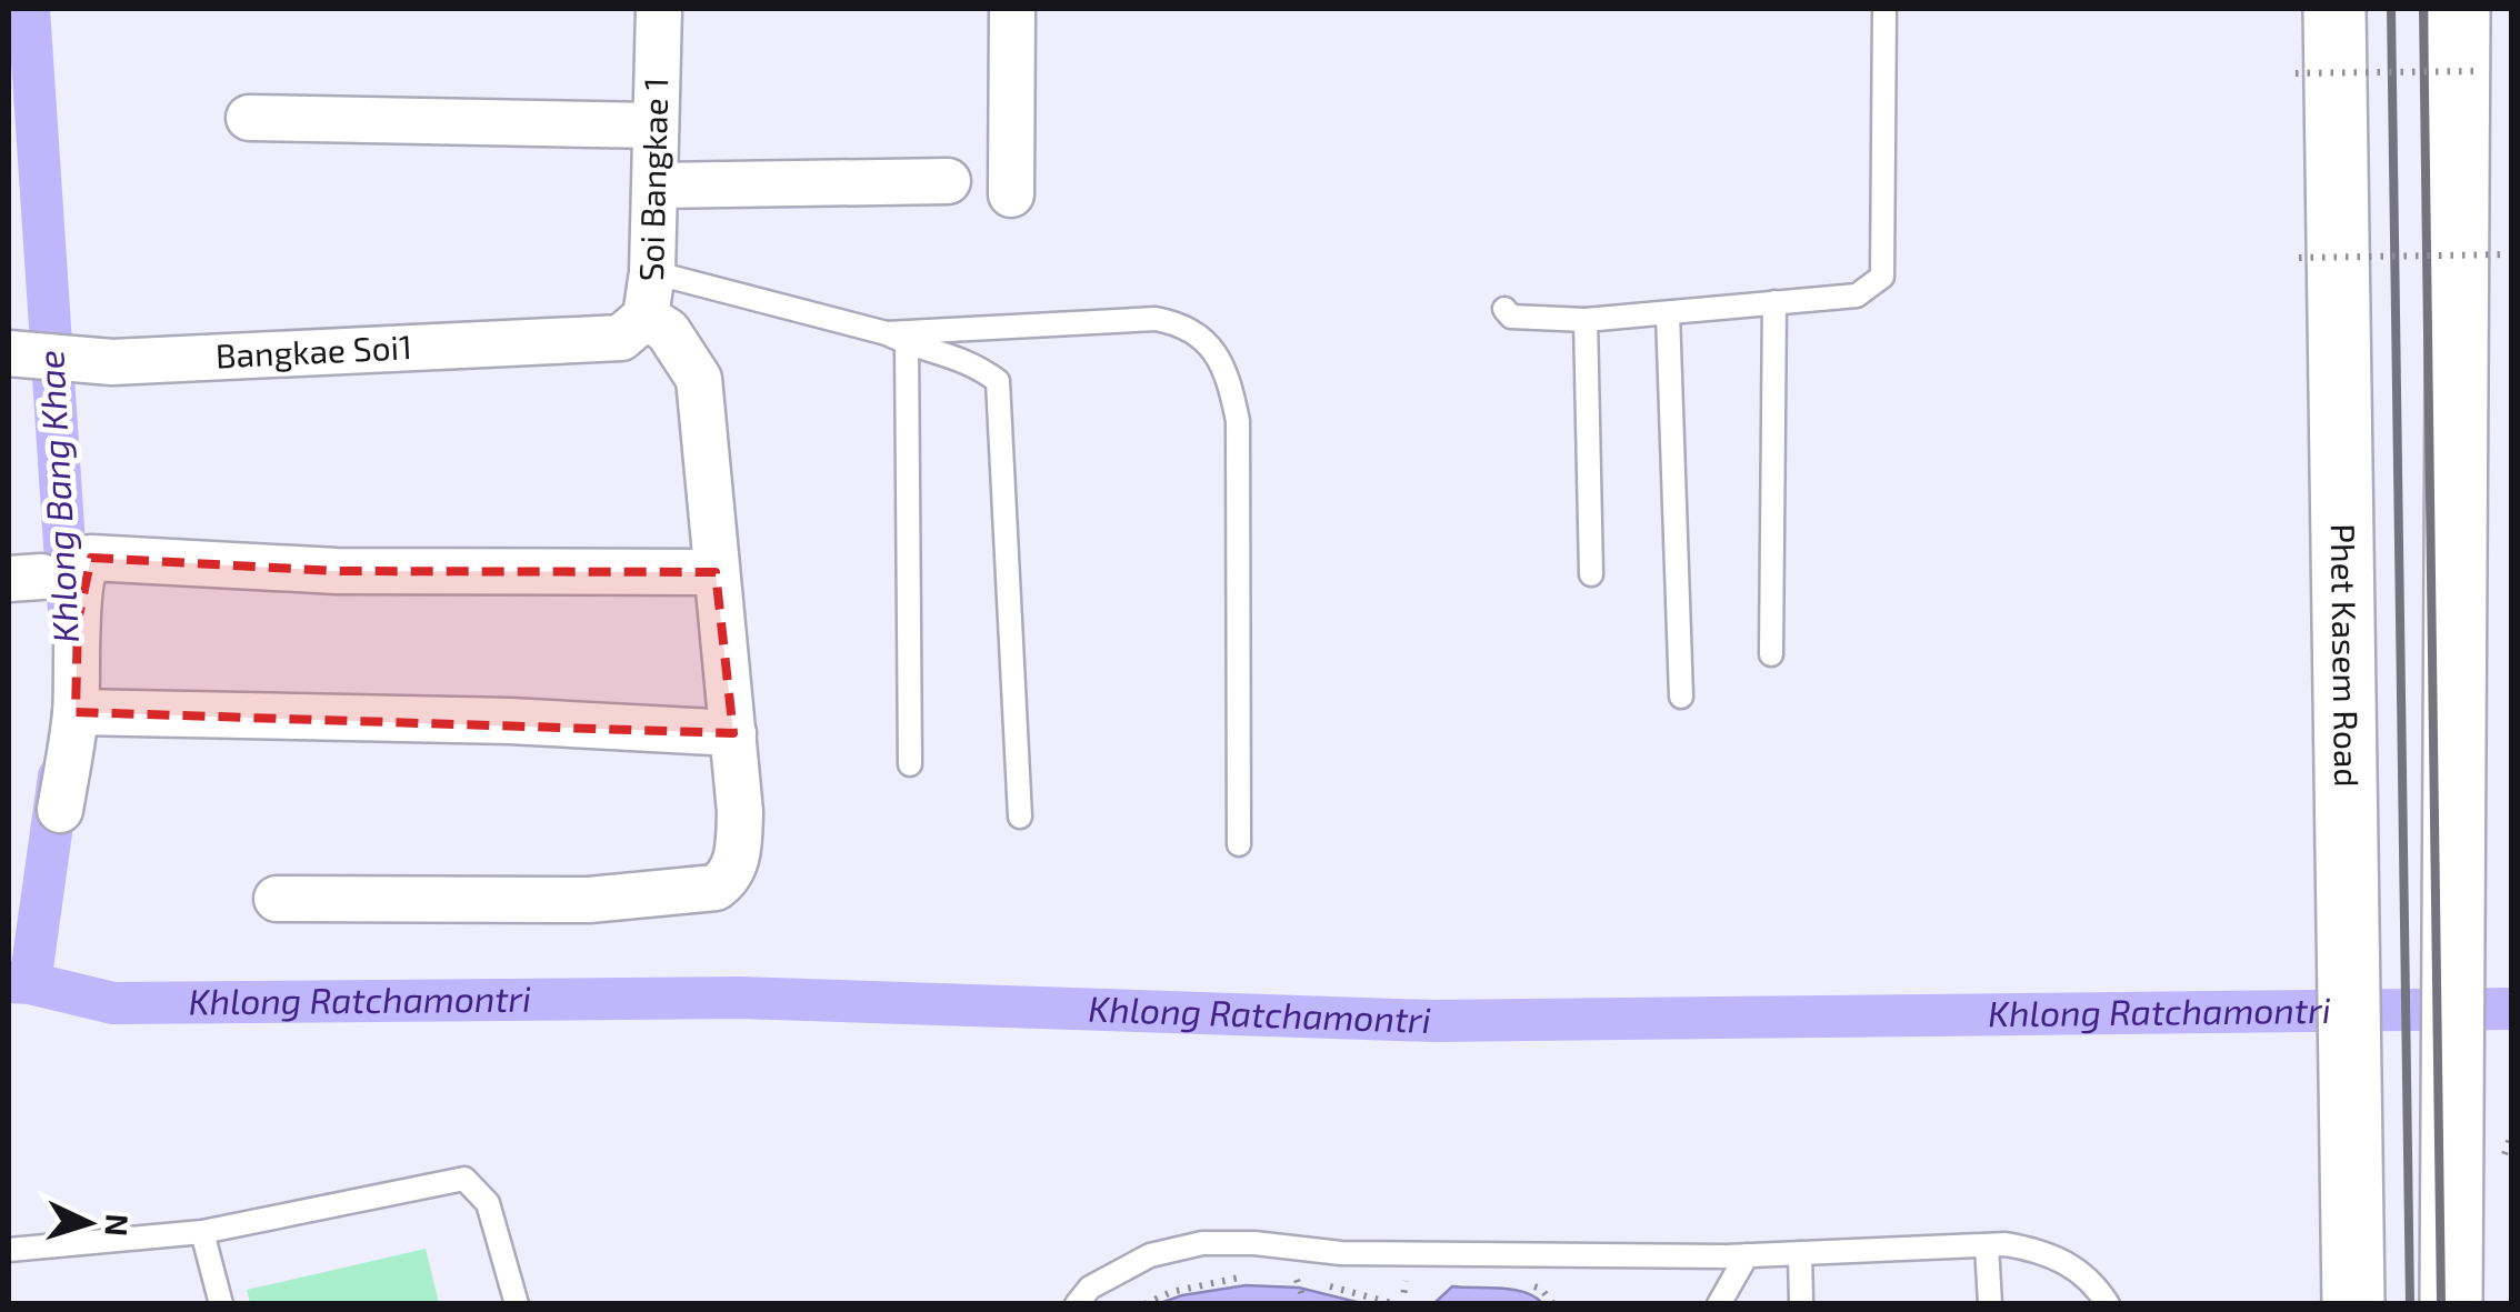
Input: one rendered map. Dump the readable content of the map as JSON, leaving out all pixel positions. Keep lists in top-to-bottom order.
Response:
{
  "streets": {
    "main road": ["Phet Kasem Road"],
    "street": ["Soi Bangkae 1", "Bangkae Soi1"]
  },
  "crossings": [
    ["Soi Bangkae 1", "Bangkae Soi1"]
  ],
  "water": ["Khlong Bang Khae", "Khlong Ratchamontri"],
  "north": "right"
}
